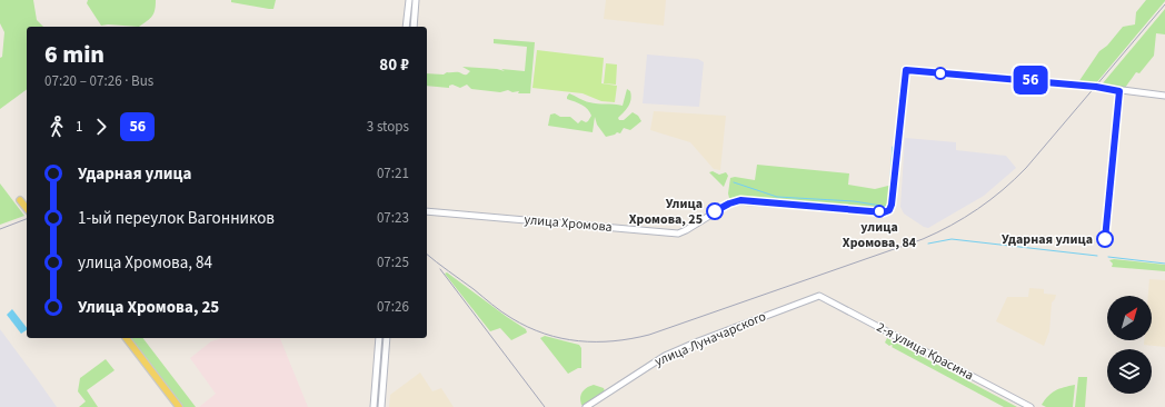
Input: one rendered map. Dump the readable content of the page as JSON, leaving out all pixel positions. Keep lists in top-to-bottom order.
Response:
{
  "streets": {
    "main road": ["улица Хромова", "улица Луначарского", "2-я улица Красина"]
  },
  "crossings": [
    ["улица Луначарского", "2-я улица Красина"]
  ],
  "places": ["Улица Хромова, 25", "улица Хромова, 84", "Ударная улица"],
  "lines": ["bus line 56"],
  "north": "top right",
  "page": {
    "on_map": "56",
    "heading": ["6 min", "07:20 – 07:26 · Bus", "80 ₽"],
    "legs": ["1", "56", "3 stops"],
    "list": [
      {
        "name": "Ударная улица",
        "value": "07:21"
      },
      {
        "name": "1-ый переулок Вагонников",
        "value": "07:23"
      },
      {
        "name": "улица Хромова, 84",
        "value": "07:25"
      },
      {
        "name": "Улица Хромова, 25",
        "value": "07:26"
      }
    ]
  }
}
